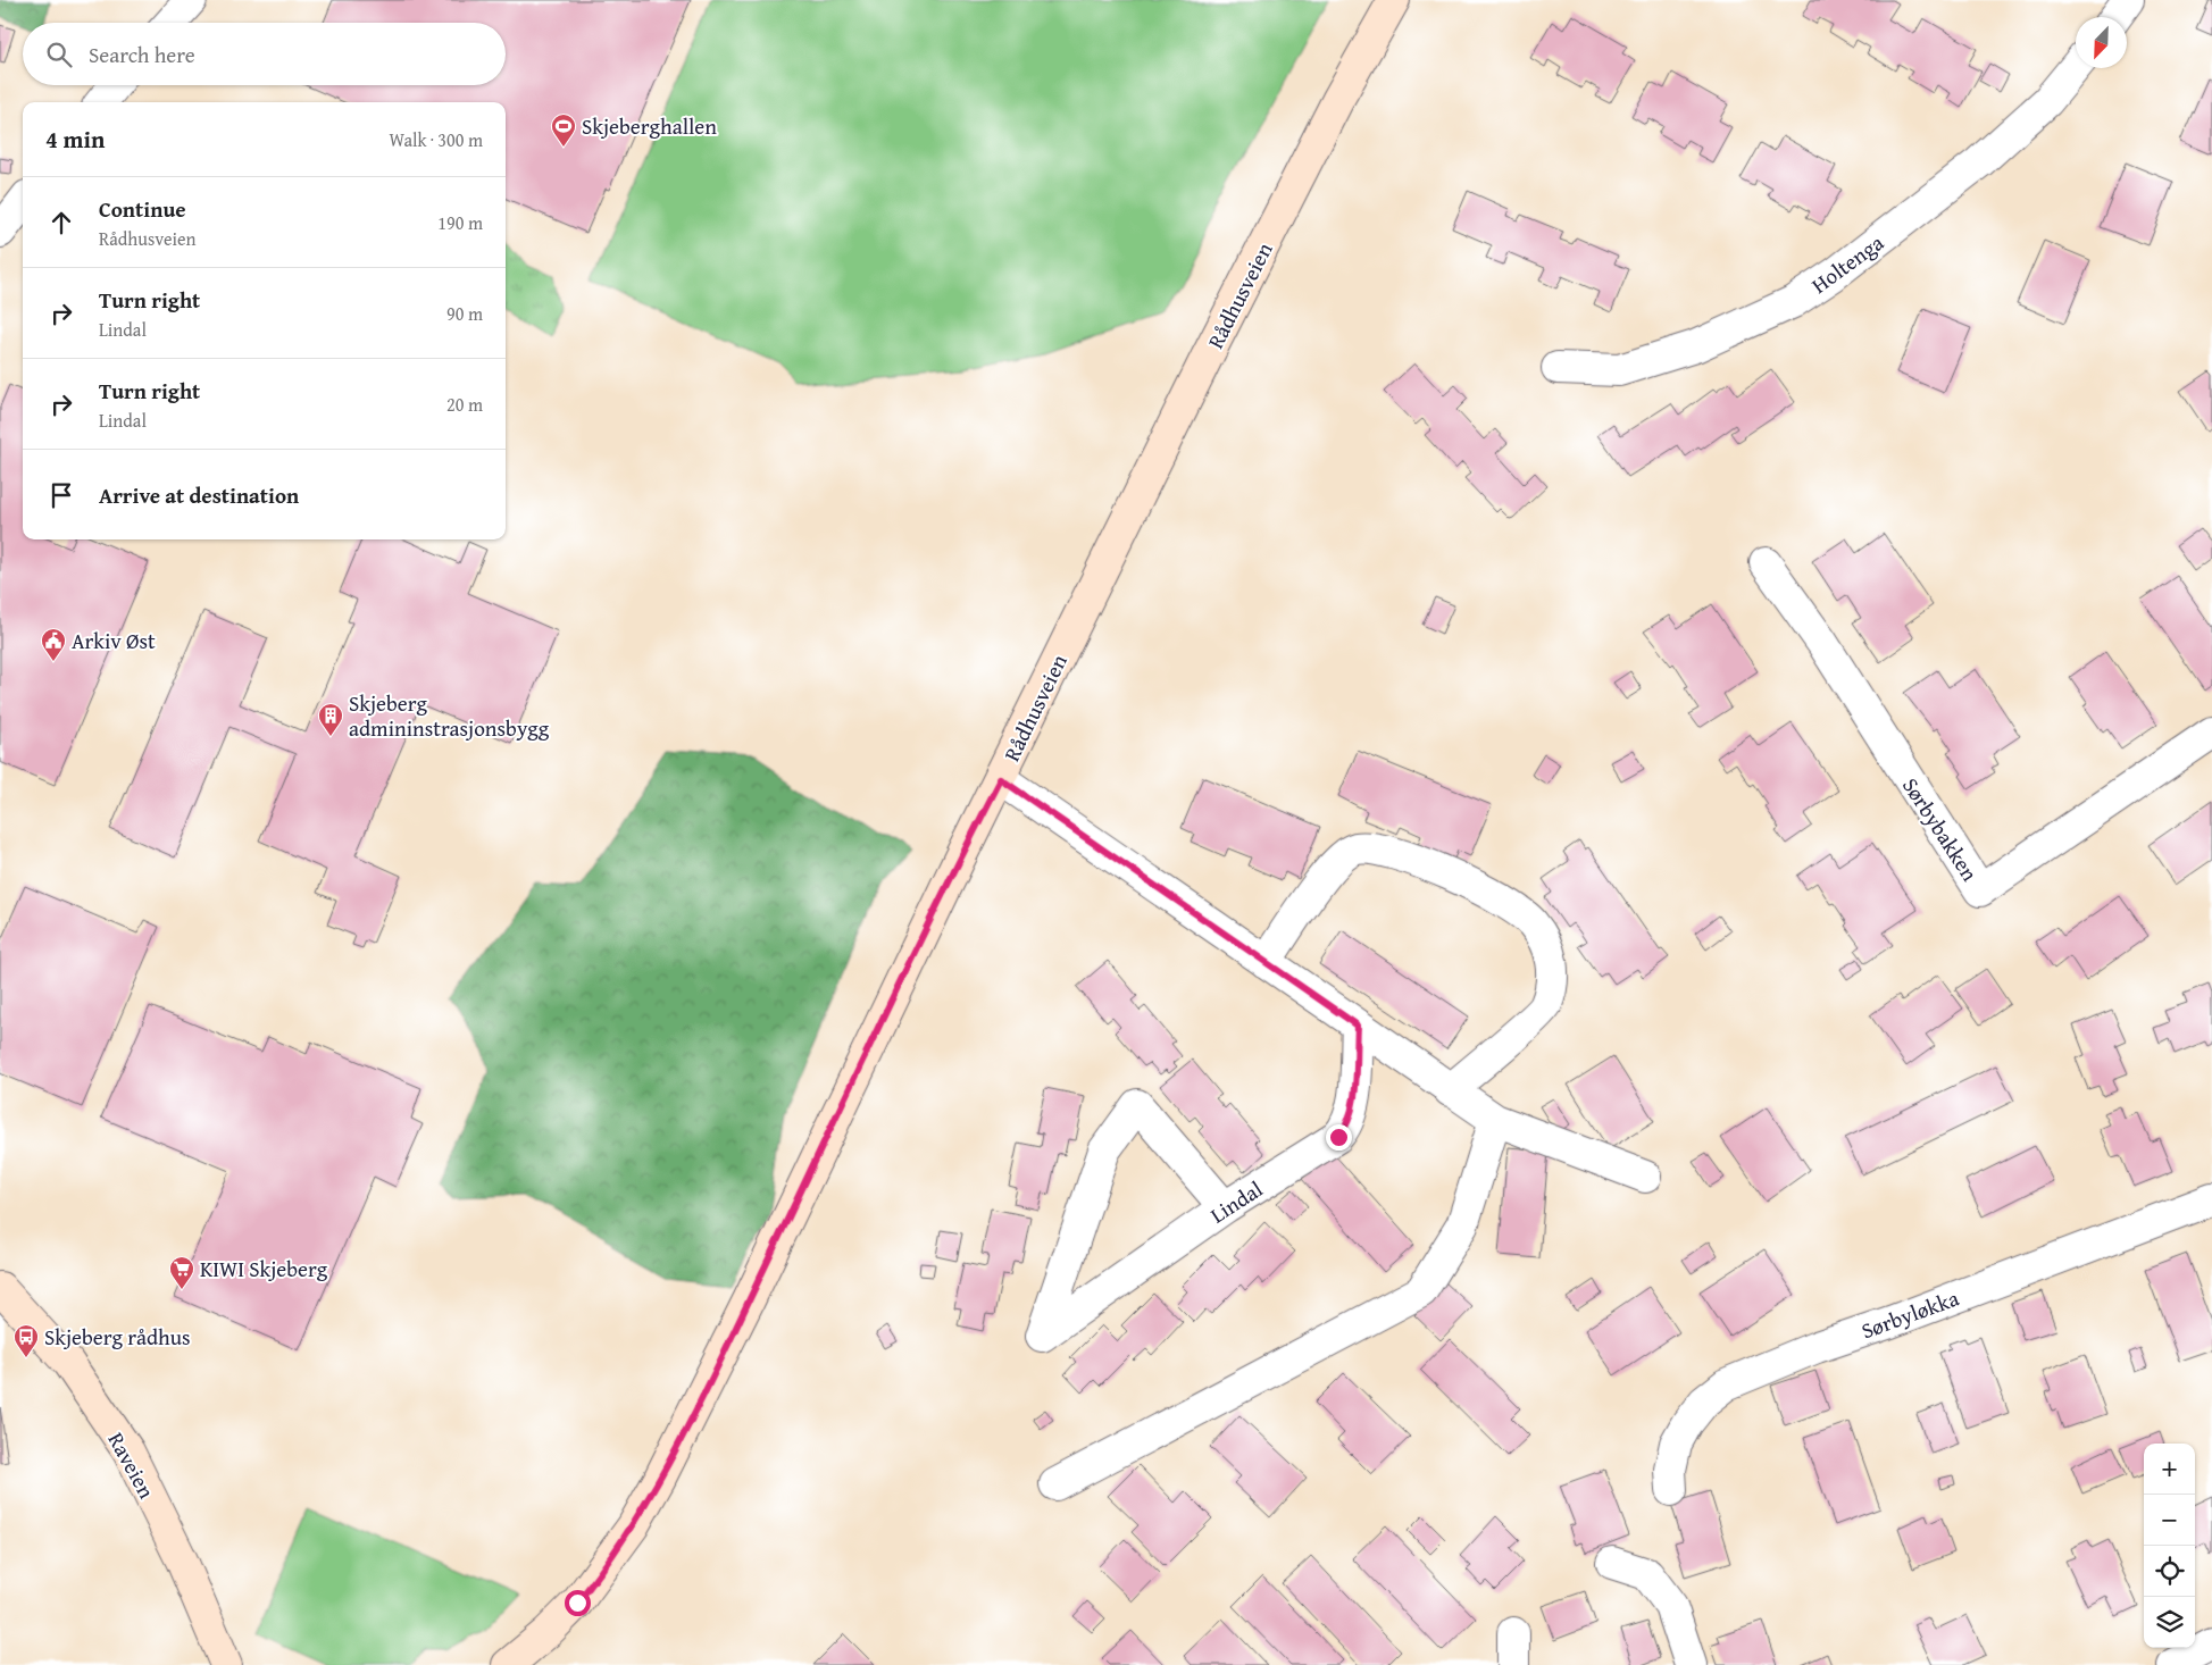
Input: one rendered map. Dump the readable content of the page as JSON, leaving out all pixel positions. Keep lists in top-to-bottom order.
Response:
{
  "streets": {
    "street": [
      "Holtenga",
      "Rådhusveien",
      "Sørbybakken",
      "Lindal",
      "Sørbyløkka",
      "Raveien"
    ]
  },
  "places": {
    "sports": ["Skjeberghallen"],
    "public building": ["Arkiv Øst"],
    "building": ["Skjeberg admininstrasjonsbygg"],
    "supermarket": ["KIWI Skjeberg"],
    "bus stop": ["Skjeberg rådhus"]
  },
  "north": "bottom left",
  "page": {
    "search": "Search here",
    "heading": ["4 min", "Walk · 300 m"],
    "list": [
      ["Continue", "Rådhusveien", "190 m"],
      ["Turn right", "Lindal", "90 m"],
      ["Turn right", "Lindal", "20 m"],
      "Arrive at destination"
    ],
    "map_buttons": ["+", "−"]
  }
}
